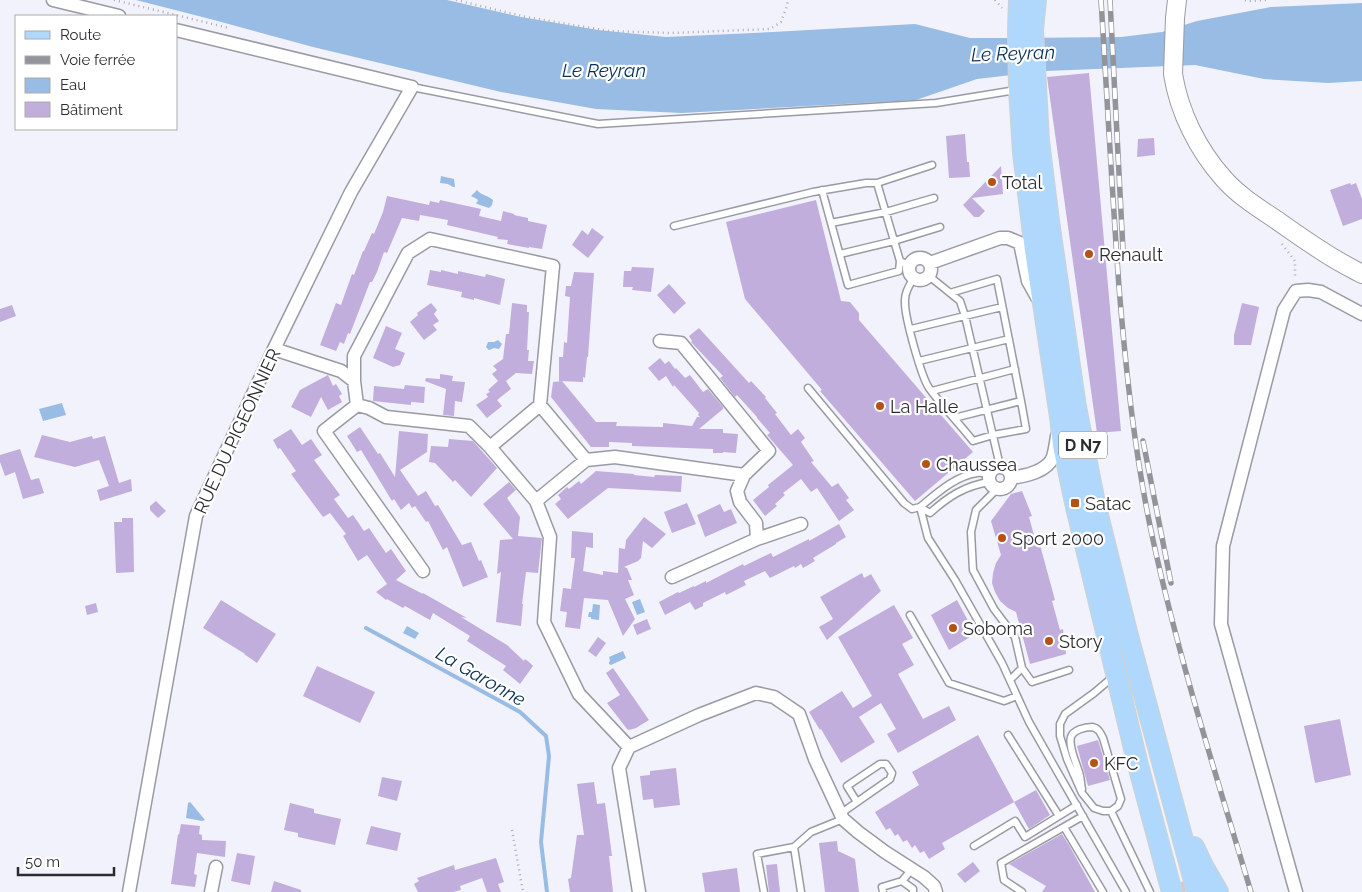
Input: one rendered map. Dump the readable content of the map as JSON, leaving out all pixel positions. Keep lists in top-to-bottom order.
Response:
{
  "streets": {
    "main road": ["D N7"],
    "street": ["RUE DU PIGEONNIER"]
  },
  "water": ["Le Reyran", "La Garonne"],
  "places": {
    "other": [
      "Total",
      "Renault",
      "La Halle",
      "Chaussea",
      "Sport 2000",
      "Soboma",
      "Story",
      "KFC"
    ],
    "transit": ["Satac"]
  },
  "legend": [
    "Route",
    "Voie ferrée",
    "Eau",
    "Bâtiment"
  ],
  "scale_bar": "50 m"
}
